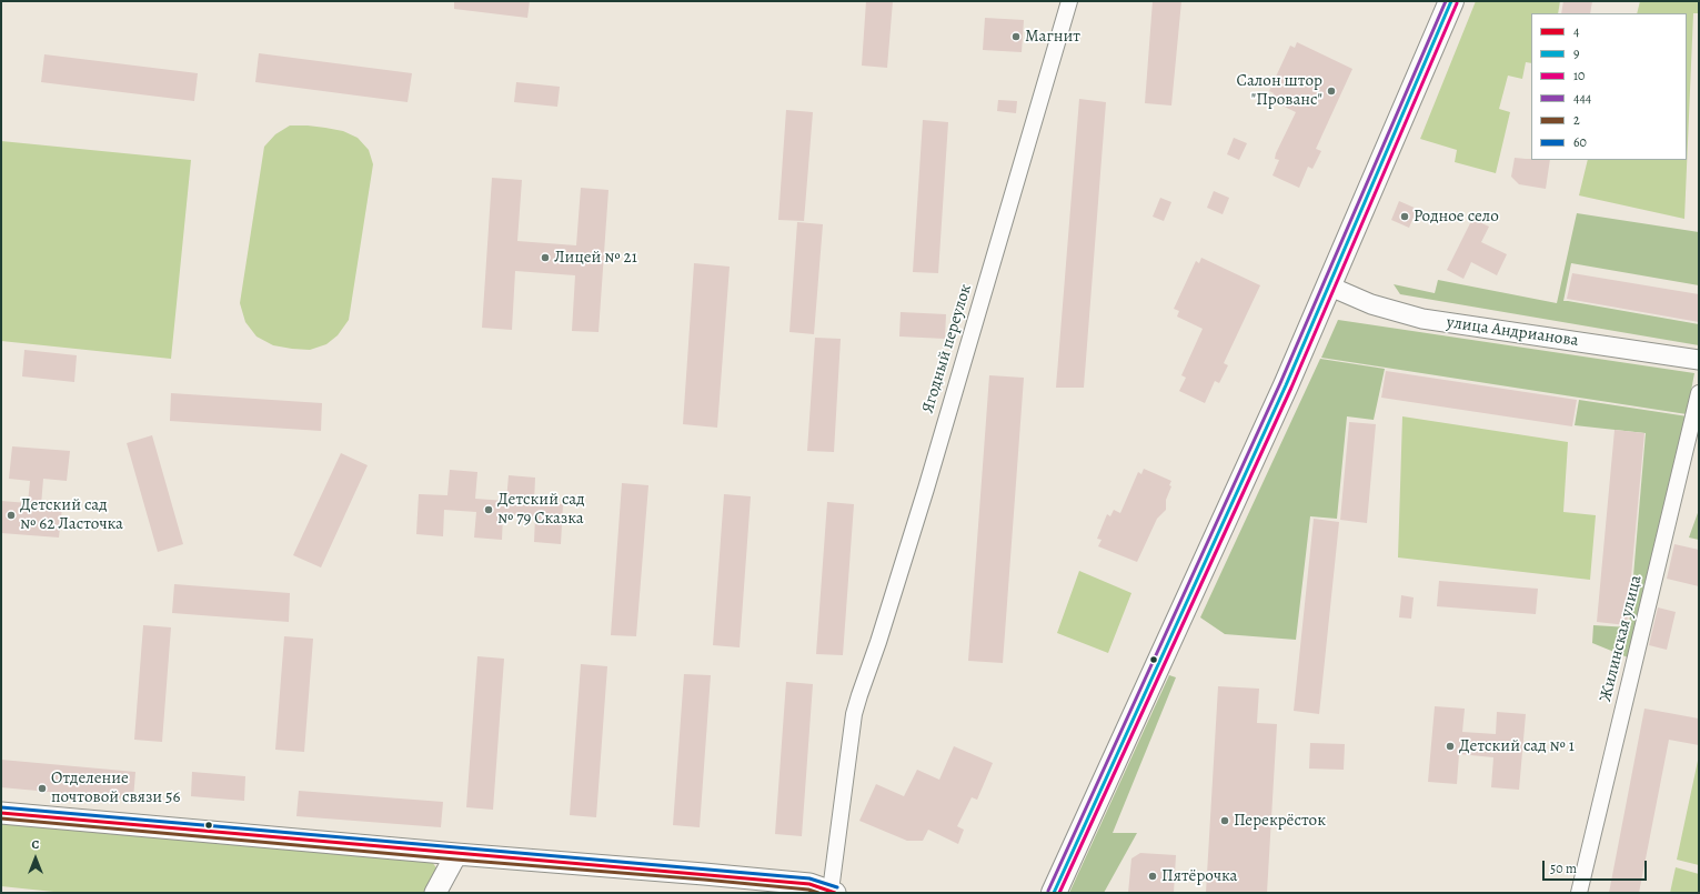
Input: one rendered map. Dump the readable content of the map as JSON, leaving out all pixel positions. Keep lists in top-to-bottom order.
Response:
{
  "streets": {
    "street": ["улица Андрианова", "Ягодный переулок", "Жилинская улица"]
  },
  "places": [
    "Магнит",
    "Салон штор \"Прованс\"",
    "Родное село",
    "Лицей № 21",
    "Детский сад № 79 Сказка",
    "Детский сад № 62 Ласточка",
    "Детский сад № 1",
    "Отделение почтовой связи 56",
    "Перекрёсток",
    "Пятёрочка"
  ],
  "lines": [
    "transit line 9",
    "transit line 444",
    "transit line 10",
    "transit line 60",
    "transit line 4",
    "transit line 2"
  ],
  "legend": [
    "4",
    "9",
    "10",
    "444",
    "2",
    "60"
  ],
  "scale_bar": "50 m",
  "north": "top"
}
